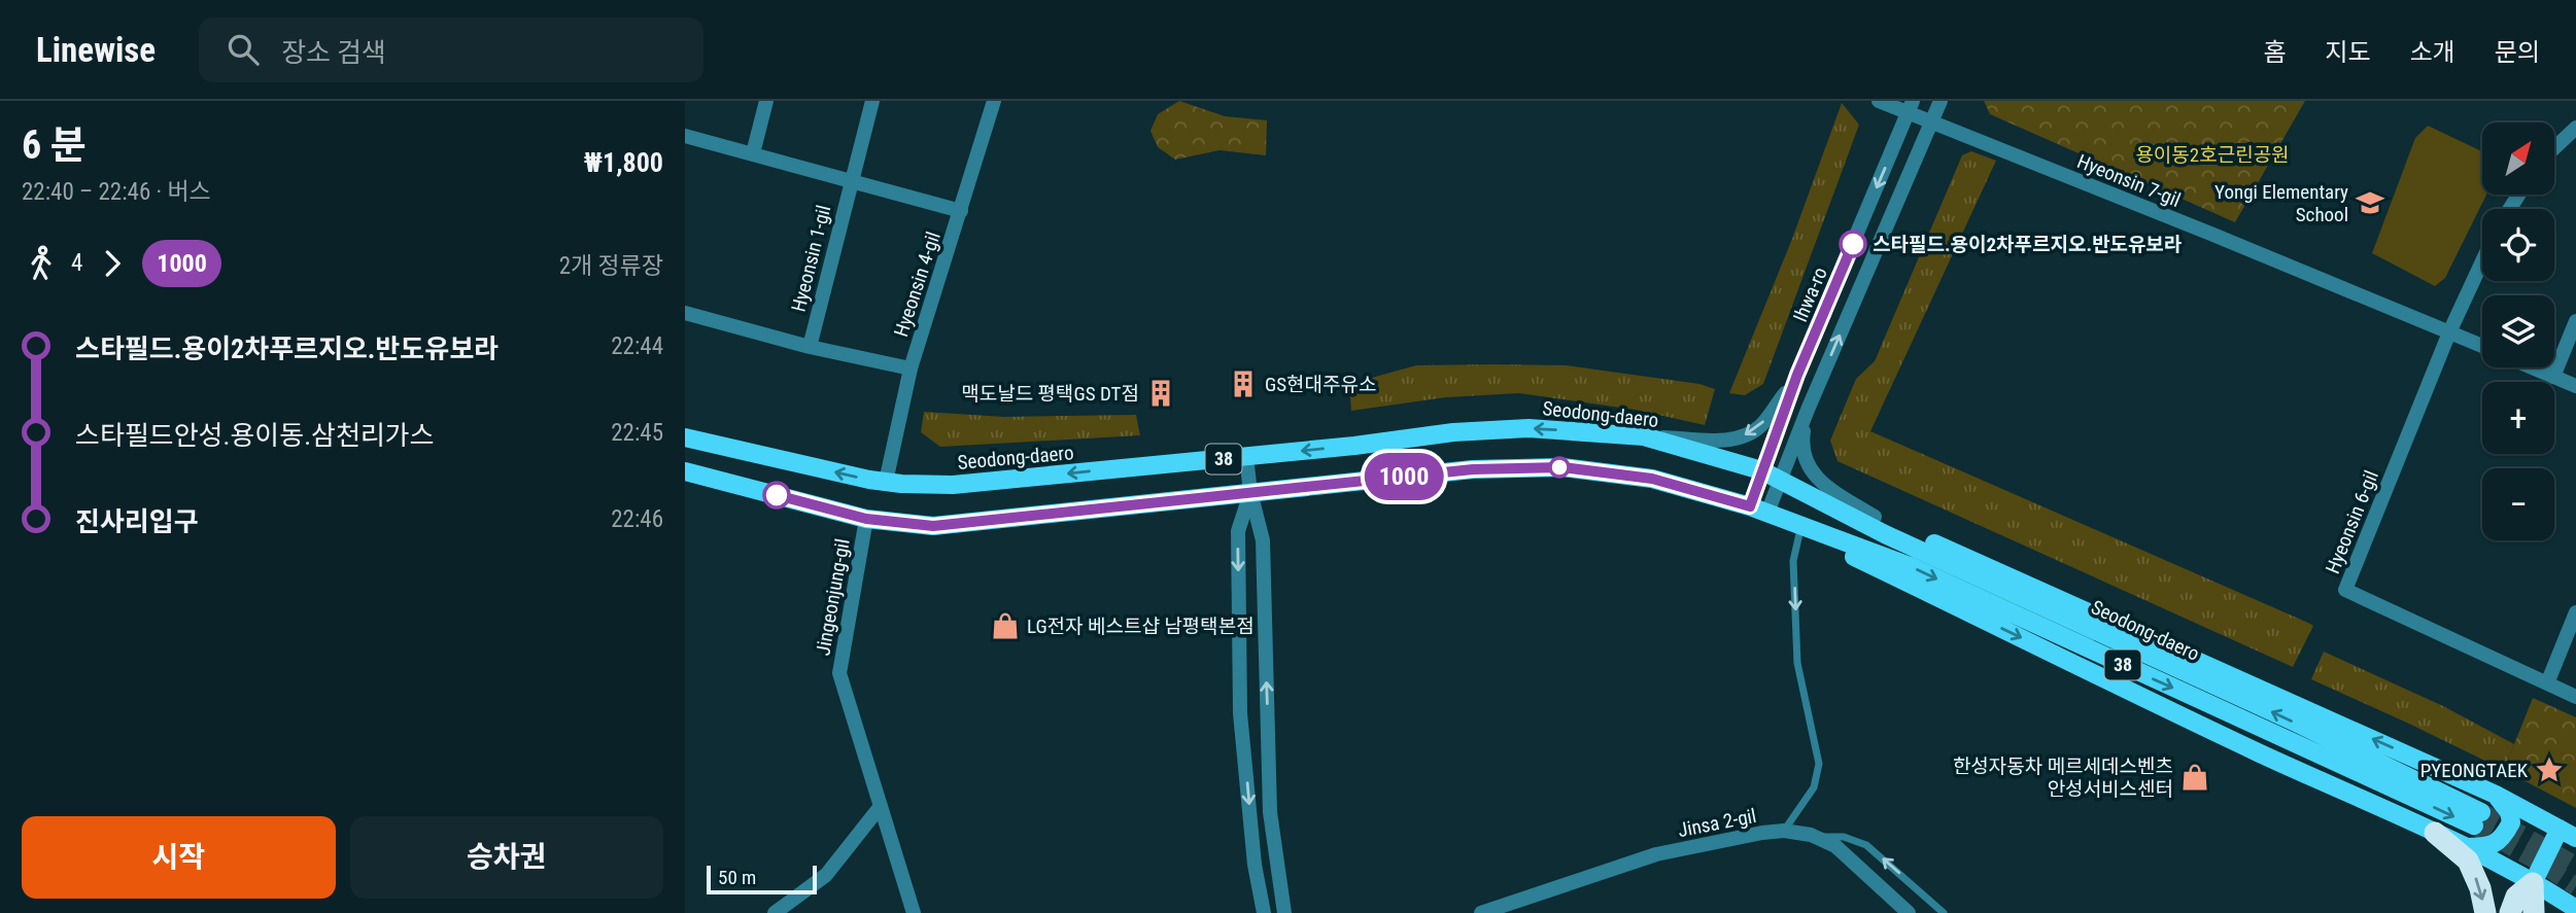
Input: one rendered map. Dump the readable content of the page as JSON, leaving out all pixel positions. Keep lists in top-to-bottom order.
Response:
{
  "streets": {
    "main road": ["Seodong-daero", "38"],
    "street": [
      "Hyeonsin 7-gil",
      "Hyeonsin 1-gil",
      "Hyeonsin 4-gil",
      "Ihwa-ro",
      "Hyeonsin 6-gil",
      "Jingeonjung-gil",
      "Jinsa 2-gil"
    ]
  },
  "crossings": [
    ["Hyeonsin 7-gil", "Ihwa-ro"],
    ["Hyeonsin 7-gil", "Hyeonsin 6-gil"],
    ["Hyeonsin 4-gil", "Seodong-daero"],
    ["Ihwa-ro", "Seodong-daero"],
    ["Seodong-daero", "Jingeonjung-gil"]
  ],
  "one_way": ["Jinsa 2-gil"],
  "parks": ["용이동2호근린공원"],
  "places": {
    "school or university": ["Yongi Elementary School"],
    "other": ["스타필드.용이2차푸르지오.반도유보라"],
    "building": ["GS현대주유소", "맥도날드 평택GS DT점"],
    "shop": ["LG전자 베스트샵 남평택본점", "한성자동차 메르세데스벤츠 안성서비스센터"],
    "place": ["PYEONGTAEK"]
  },
  "lines": ["bus line 1000"],
  "scale_bar": "50 m",
  "north": "top right",
  "page": {
    "header": "Linewise",
    "search": "장소 검색",
    "nav": [
      "홈",
      "지도",
      "소개",
      "문의"
    ],
    "heading": ["6 분", "22:40 – 22:46 · 버스", "₩1,800"],
    "on_map": "1000",
    "map_buttons": ["+", "−"],
    "legs": ["4", "1000", "2개 정류장"],
    "list": [
      {
        "name": "스타필드.용이2차푸르지오.반도유보라",
        "value": "22:44"
      },
      {
        "name": "스타필드안성.용이동.삼천리가스",
        "value": "22:45"
      },
      {
        "name": "진사리입구",
        "value": "22:46"
      }
    ],
    "buttons": ["시작", "승차권"],
    "scale": "50 m"
  }
}
